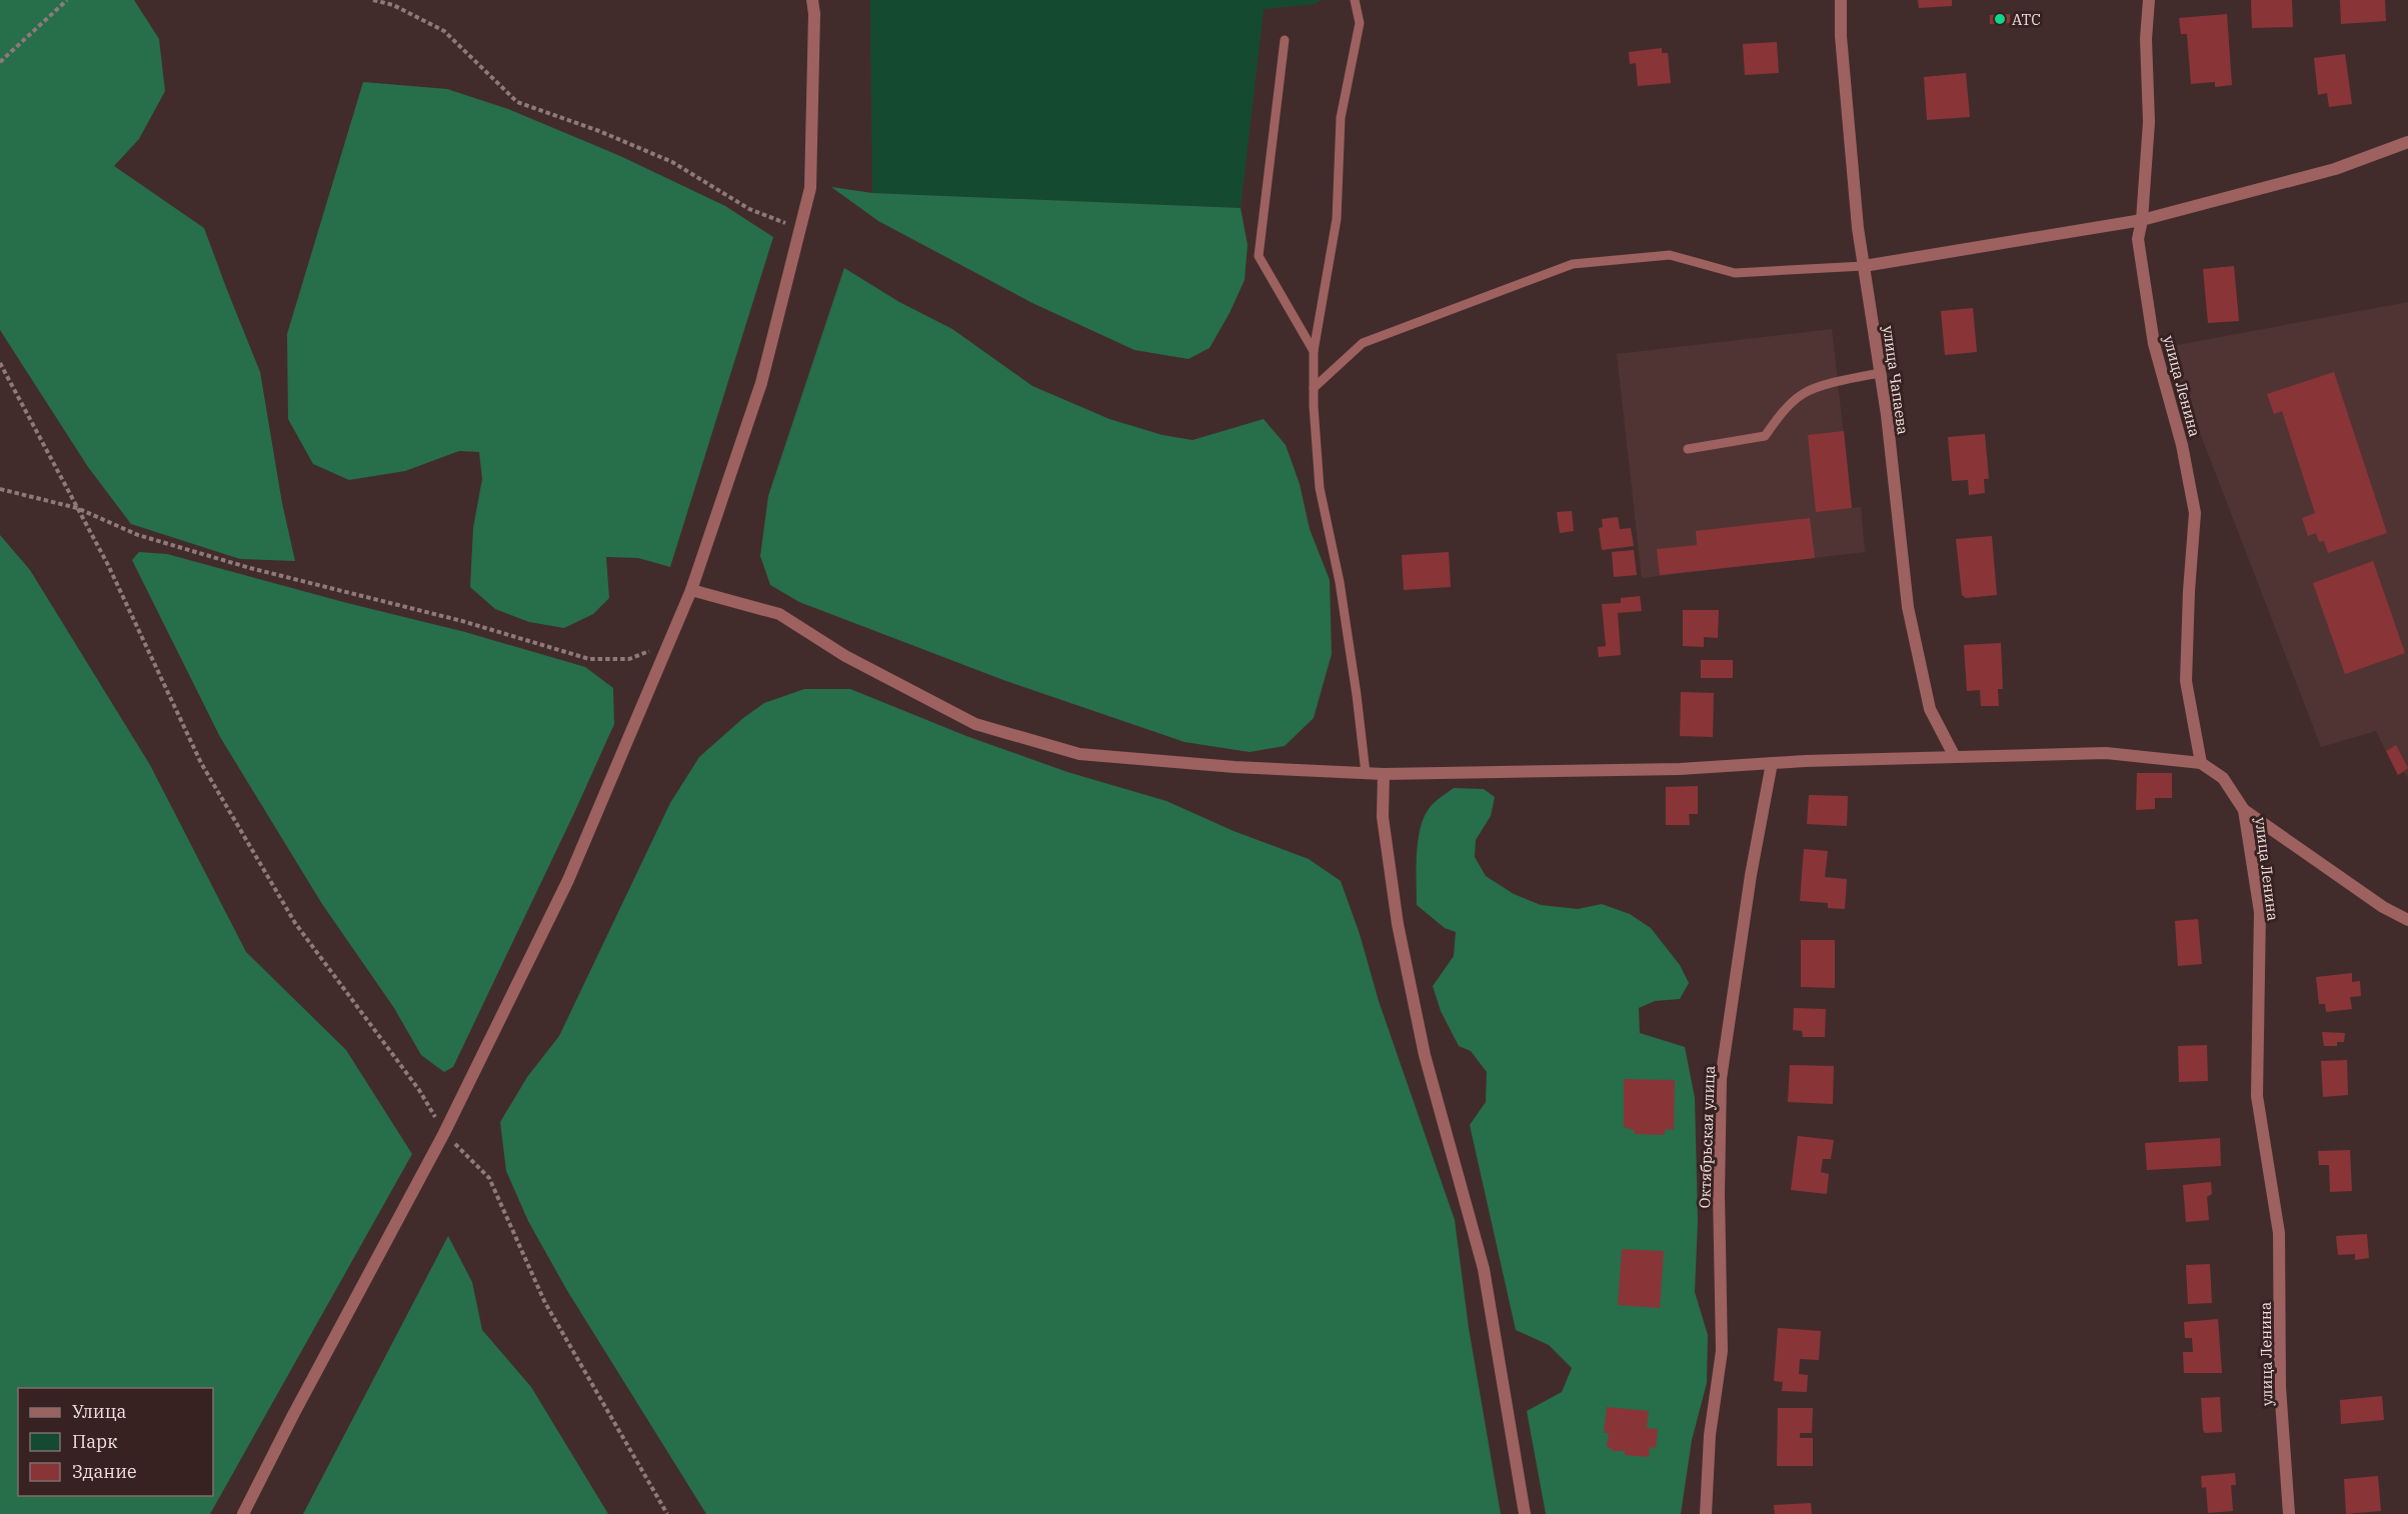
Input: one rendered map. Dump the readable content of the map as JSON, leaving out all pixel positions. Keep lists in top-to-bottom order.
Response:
{
  "streets": {
    "street": ["улица Чапаева", "улица Ленина", "Октябрьская улица"]
  },
  "places": ["АТС"],
  "legend": ["Улица", "Парк", "Здание"]
}
